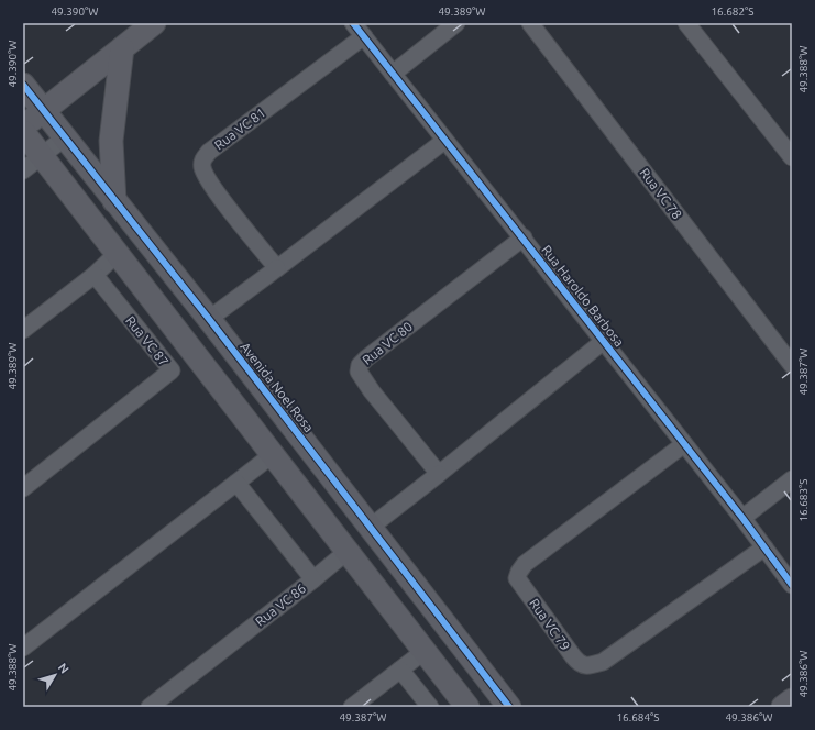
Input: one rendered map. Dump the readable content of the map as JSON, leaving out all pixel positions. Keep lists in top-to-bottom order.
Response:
{
  "streets": {
    "street": [
      "Rua VC 81",
      "Rua VC 78",
      "Rua Haroldo Barbosa",
      "Rua VC 87",
      "Rua VC 80",
      "Avenida Noel Rosa",
      "Rua VC 86",
      "Rua VC 79"
    ]
  },
  "crossings": [
    ["Rua VC 81", "Rua Haroldo Barbosa"],
    ["Rua Haroldo Barbosa", "Rua VC 80"],
    ["Rua Haroldo Barbosa", "Rua VC 79"]
  ],
  "north": "top right",
  "coordinates": [
    "49.390°W",
    "49.389°W",
    "16.682°S",
    "49.388°W",
    "49.387°W",
    "16.683°S",
    "49.386°W",
    "16.684°S"
  ]
}
